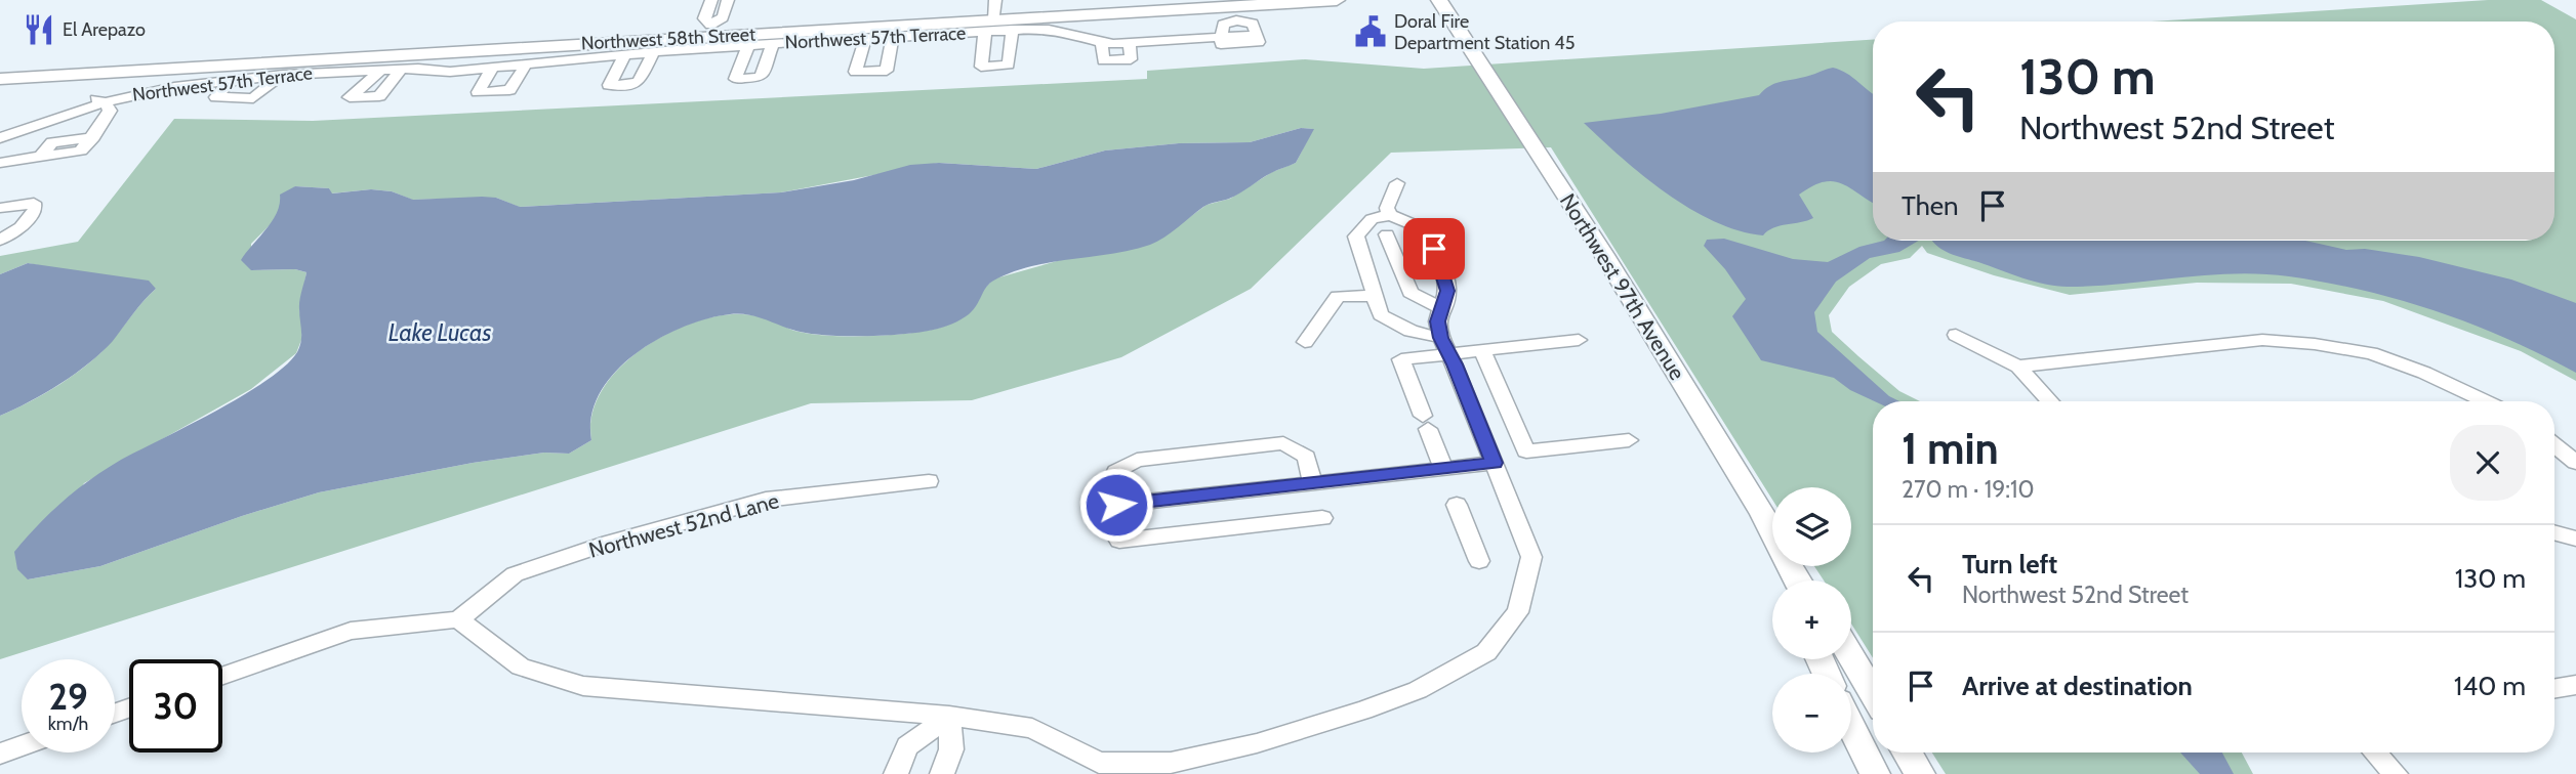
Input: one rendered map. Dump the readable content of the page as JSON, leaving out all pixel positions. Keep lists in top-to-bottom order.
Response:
{
  "streets": {
    "street": [
      "Northwest 57th Terrace",
      "Northwest 58th Street",
      "Northwest 97th Avenue",
      "Northwest 52nd Lane"
    ]
  },
  "crossings": [
    ["Northwest 57th Terrace", "Northwest 58th Street"]
  ],
  "water": ["Lake Lucas"],
  "places": {
    "restaurant": ["El Arepazo"],
    "public building": ["Doral Fire Department Station 45"]
  },
  "page": {
    "turn": ["130 m", "Northwest 52nd Street"],
    "then": "Then",
    "heading": ["1 min", "270 m · 19:10"],
    "map_buttons": ["+", "−"],
    "list": [
      {
        "name": "Turn left",
        "note": "Northwest 52nd Street",
        "value": "130 m"
      },
      {
        "name": "Arrive at destination",
        "value": "140 m"
      }
    ],
    "speed": "29 km/h",
    "limit": "30"
  }
}
